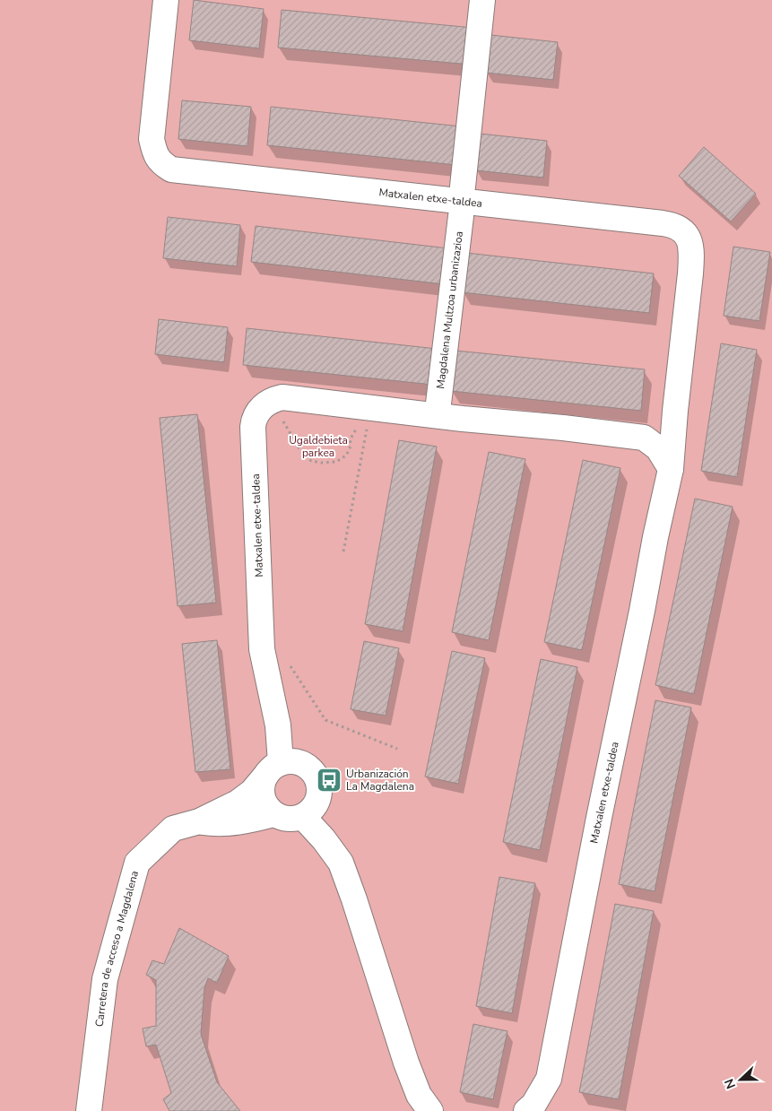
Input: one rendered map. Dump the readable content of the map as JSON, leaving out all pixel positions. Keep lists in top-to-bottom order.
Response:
{
  "streets": {
    "street": ["Matxalen etxe-taldea", "Magdalena Multzoa urbanizazioa", "Carretera de acceso a Magdalena"]
  },
  "crossings": [
    ["Matxalen etxe-taldea", "Carretera de acceso a Magdalena"]
  ],
  "parks": ["Ugaldebieta parkea"],
  "places": {
    "bus stop": ["Urbanización La Magdalena"]
  },
  "north": "left"
}
